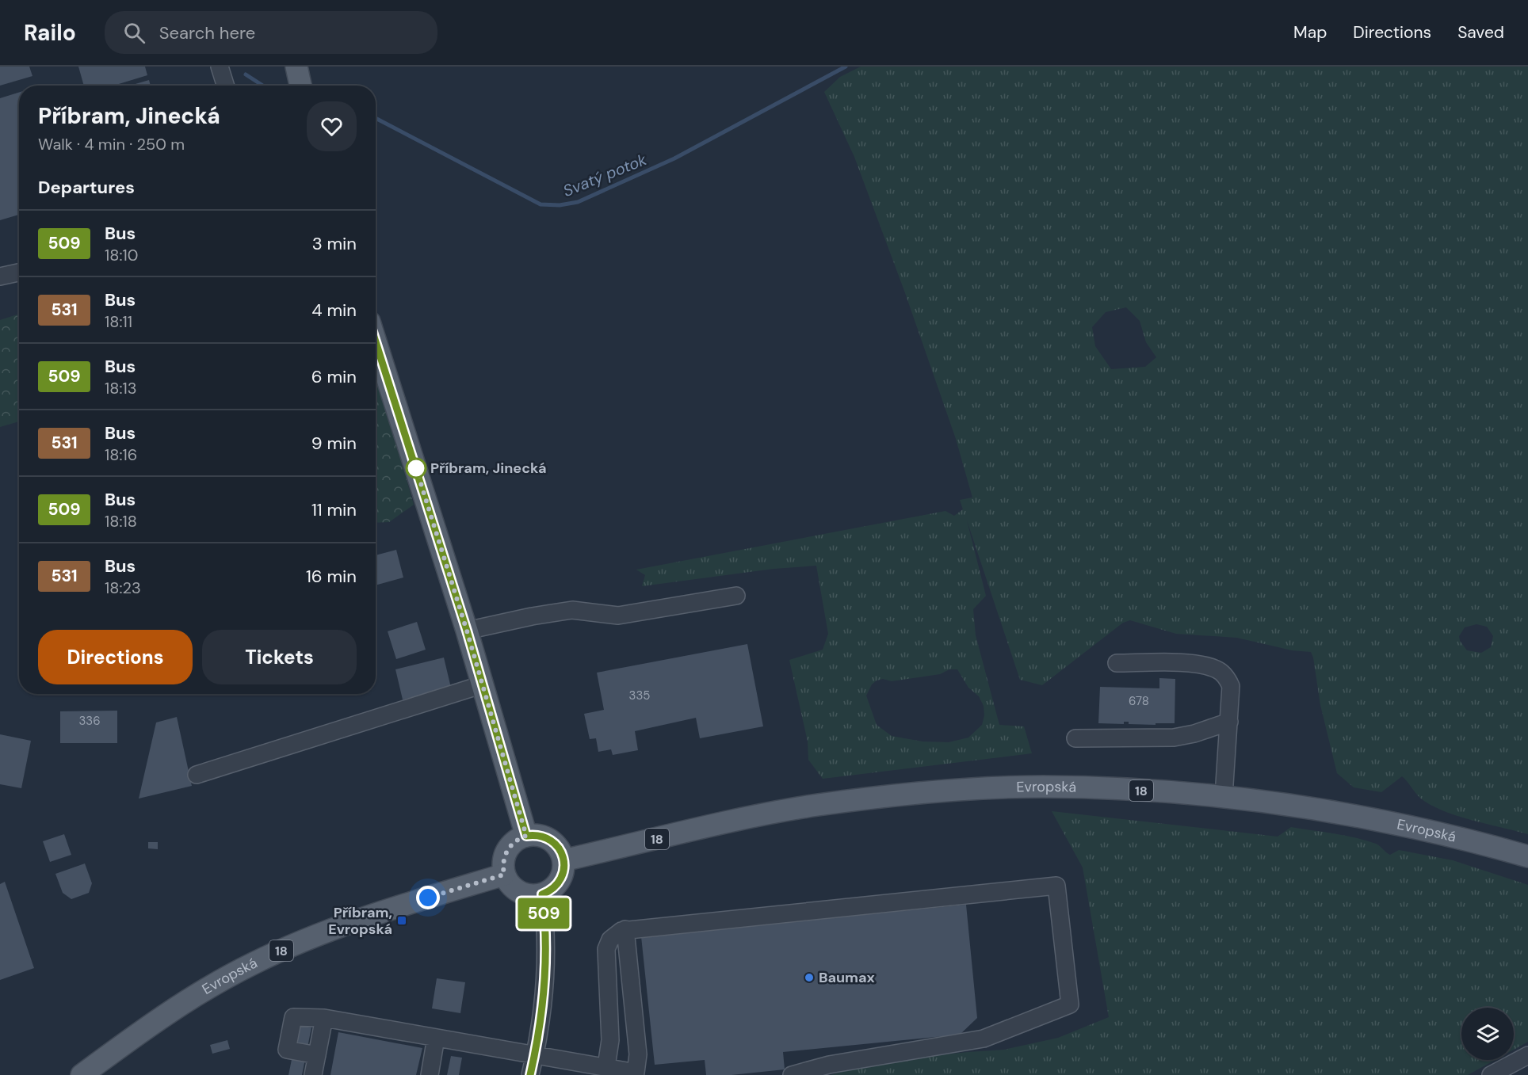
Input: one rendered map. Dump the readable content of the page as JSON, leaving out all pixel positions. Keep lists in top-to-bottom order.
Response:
{
  "streets": {
    "main road": ["Evropská", "18"]
  },
  "water": ["Svatý potok"],
  "places": {
    "other": ["Příbram, Jinecká", "Baumax"],
    "transit": ["Příbram, Evropská"]
  },
  "lines": ["bus line 509"],
  "house_numbers": ["335", "678", "336"],
  "page": {
    "header": "Railo",
    "search": "Search here",
    "nav": ["Map", "Directions", "Saved"],
    "on_map": "509",
    "heading": [
      ["Příbram, Jinecká", "Walk · 4 min · 250 m"],
      "Departures"
    ],
    "list": [
      {
        "mark": "509",
        "name": "Bus",
        "note": "18:10",
        "value": "3 min"
      },
      {
        "mark": "531",
        "name": "Bus",
        "note": "18:11",
        "value": "4 min"
      },
      {
        "mark": "509",
        "name": "Bus",
        "note": "18:13",
        "value": "6 min"
      },
      {
        "mark": "531",
        "name": "Bus",
        "note": "18:16",
        "value": "9 min"
      },
      {
        "mark": "509",
        "name": "Bus",
        "note": "18:18",
        "value": "11 min"
      },
      {
        "mark": "531",
        "name": "Bus",
        "note": "18:23",
        "value": "16 min"
      }
    ],
    "buttons": ["Directions", "Tickets"]
  }
}
